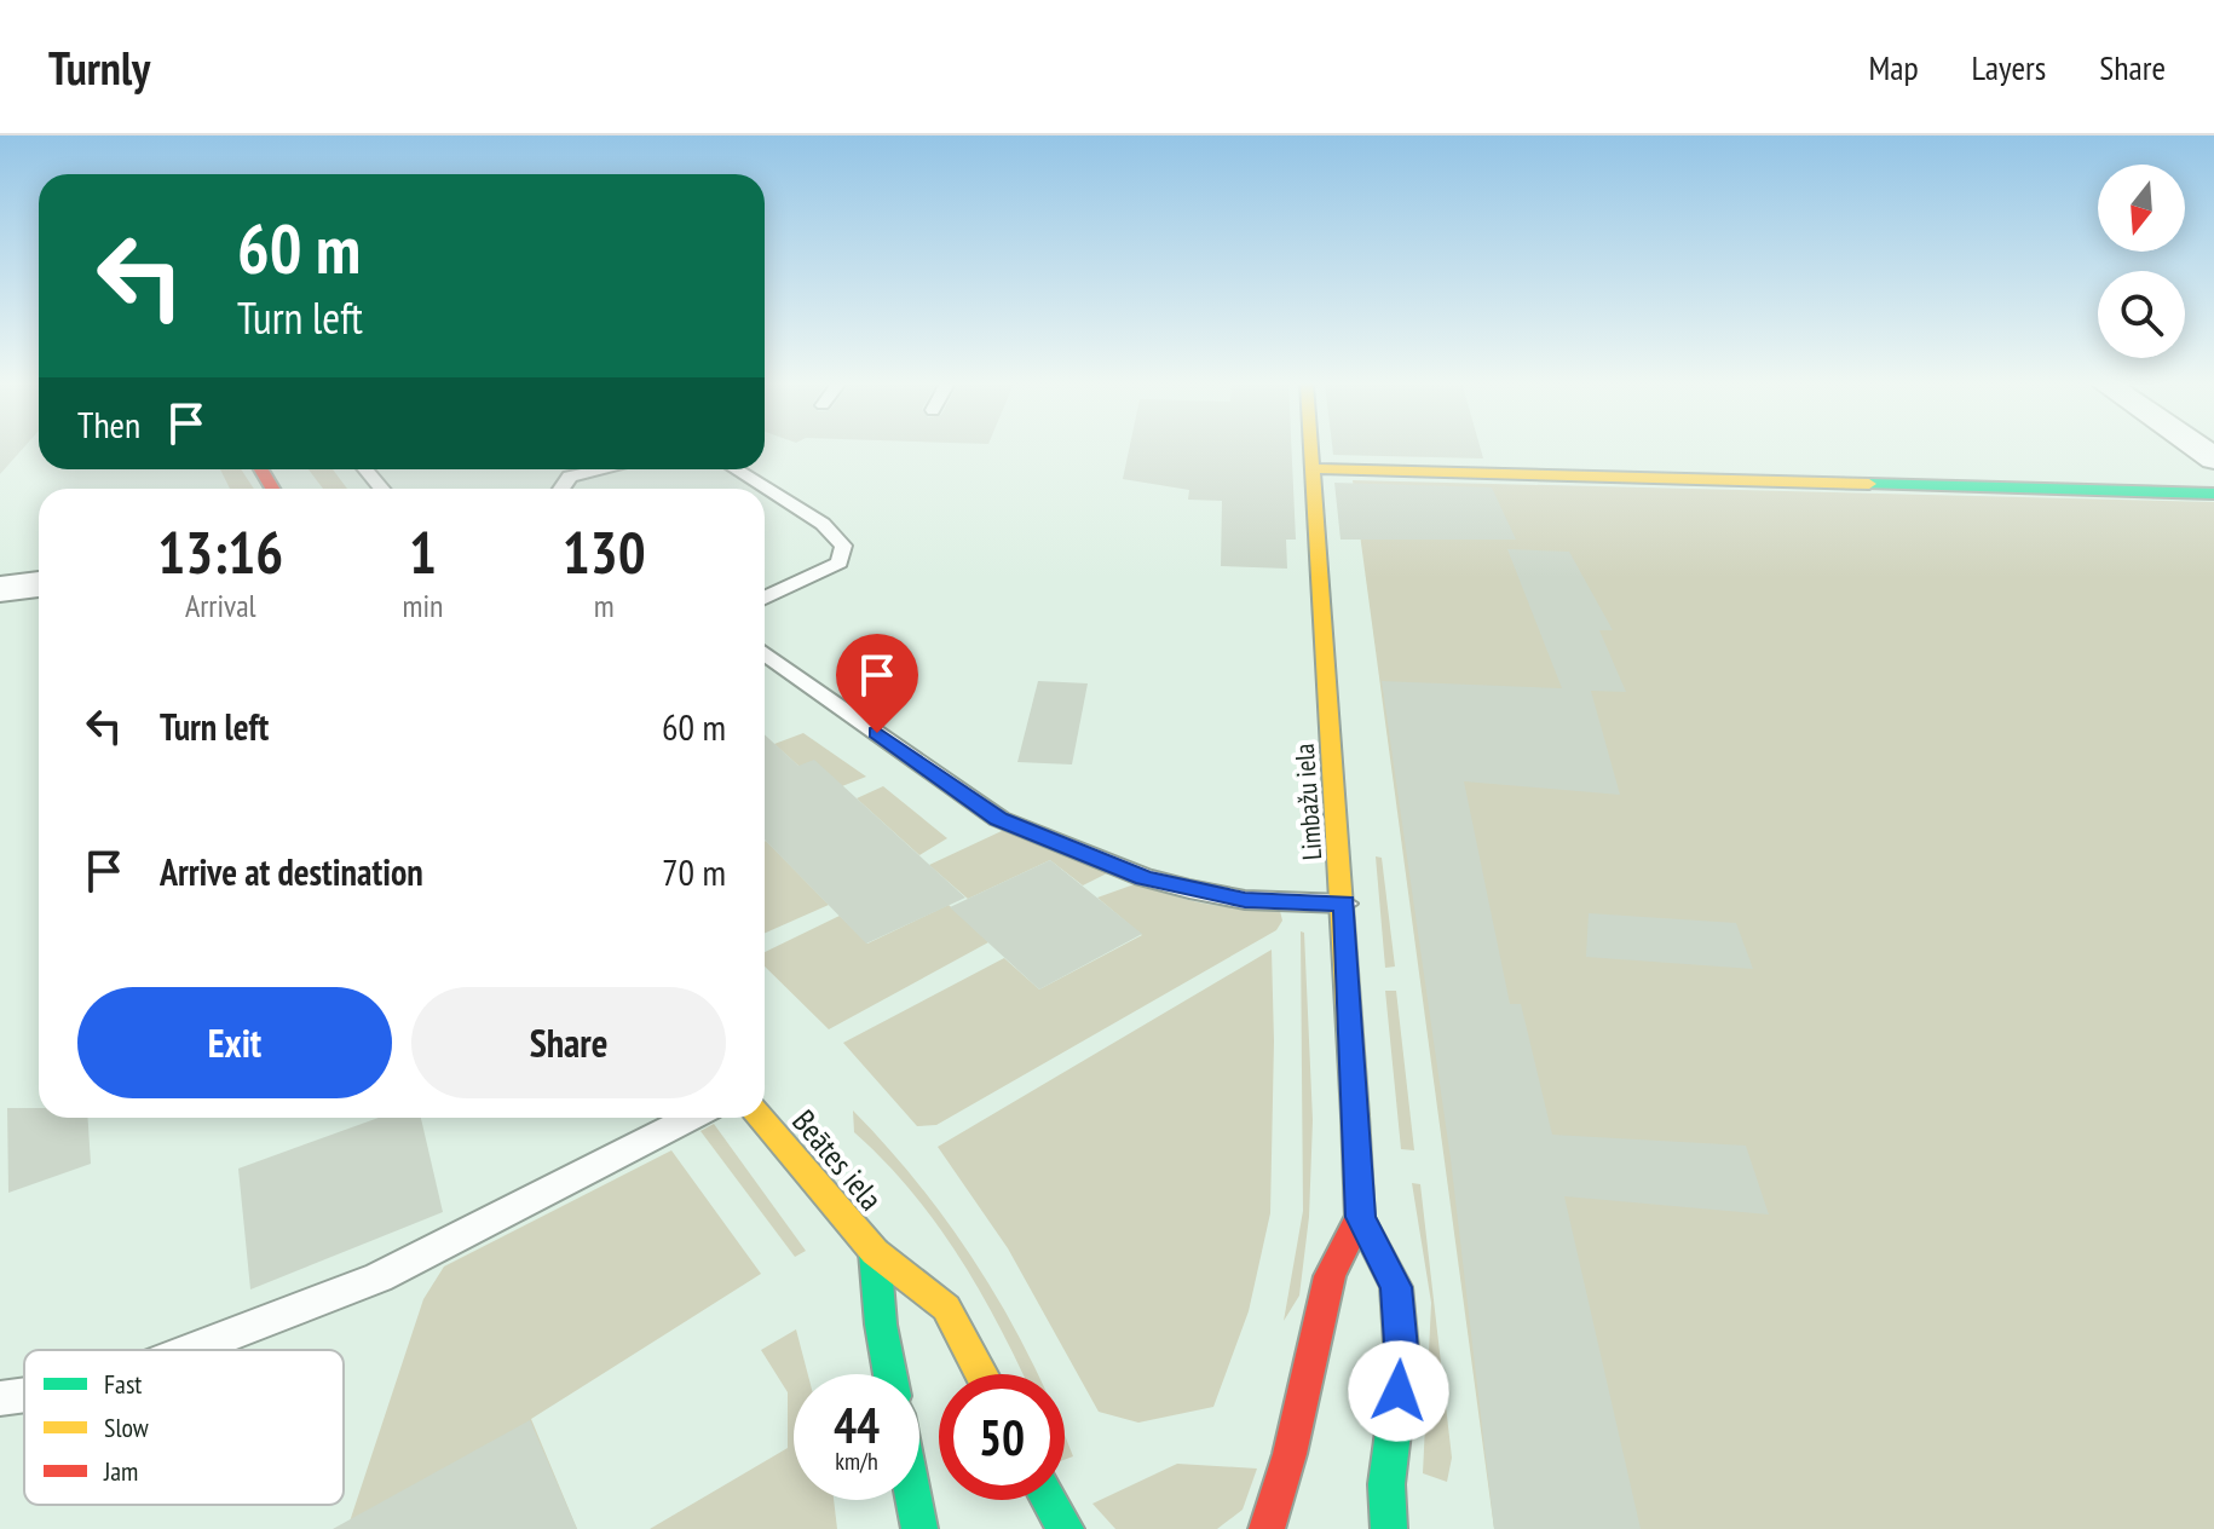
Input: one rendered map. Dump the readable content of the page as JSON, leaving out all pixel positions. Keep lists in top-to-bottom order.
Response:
{
  "streets": {
    "main road": ["Limbažu iela", "Beātes iela"]
  },
  "legend": ["Fast", "Slow", "Jam"],
  "north": "bottom",
  "page": {
    "header": "Turnly",
    "nav": ["Map", "Layers", "Share"],
    "turn": ["60 m", "Turn left"],
    "then": "Then",
    "eta": [
      "13:16",
      "Arrival",
      "1",
      "min",
      "130",
      "m"
    ],
    "list": [
      {
        "name": "Turn left",
        "value": "60 m"
      },
      {
        "name": "Arrive at destination",
        "value": "70 m"
      }
    ],
    "buttons": ["Exit", "Share"],
    "speed": "44 km/h",
    "limit": "50"
  }
}
